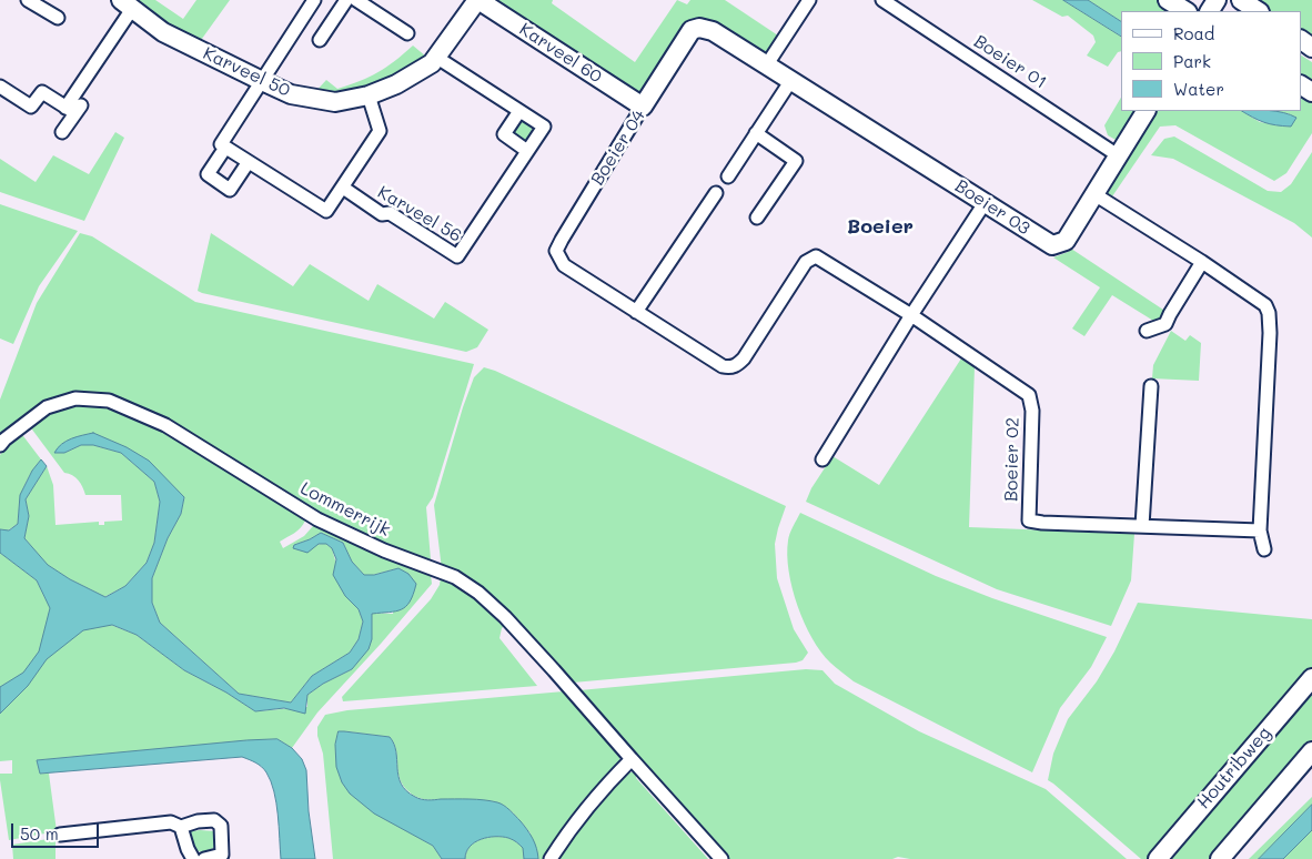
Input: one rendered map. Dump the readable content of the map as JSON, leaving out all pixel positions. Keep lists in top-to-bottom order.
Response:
{
  "streets": {
    "street": [
      "Karveel 60",
      "Boeier 01",
      "Karveel 50",
      "Boeier 04",
      "Boeier 03",
      "Karveel 56",
      "Boeier 02",
      "Lommerrijk",
      "Houtribweg"
    ]
  },
  "crossings": [
    ["Karveel 60", "Karveel 50"],
    ["Karveel 60", "Boeier 04"],
    ["Boeier 01", "Boeier 03"],
    ["Boeier 04", "Boeier 03"],
    ["Boeier 04", "Boeier 02"]
  ],
  "districts": ["Boeier"],
  "legend": ["Road", "Park", "Water"],
  "scale_bar": "50 m"
}
